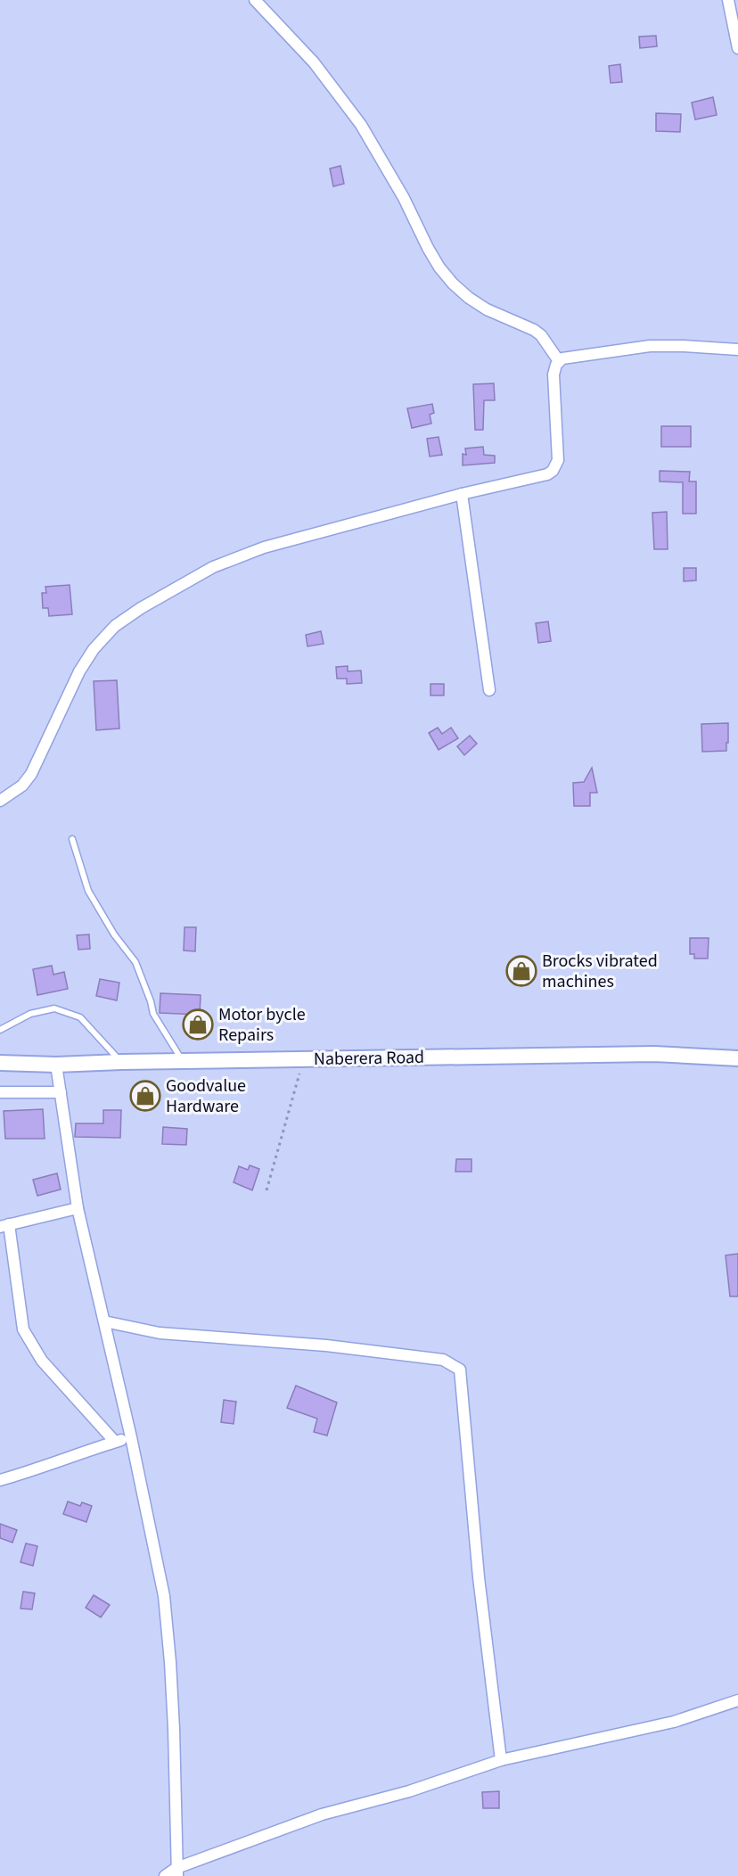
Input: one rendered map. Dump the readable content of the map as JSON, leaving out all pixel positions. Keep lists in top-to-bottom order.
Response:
{
  "streets": {
    "street": ["Naberera Road"]
  },
  "places": {
    "shop": ["Brocks vibrated machines", "Motor bycle Repairs", "Goodvalue Hardware"]
  }
}
